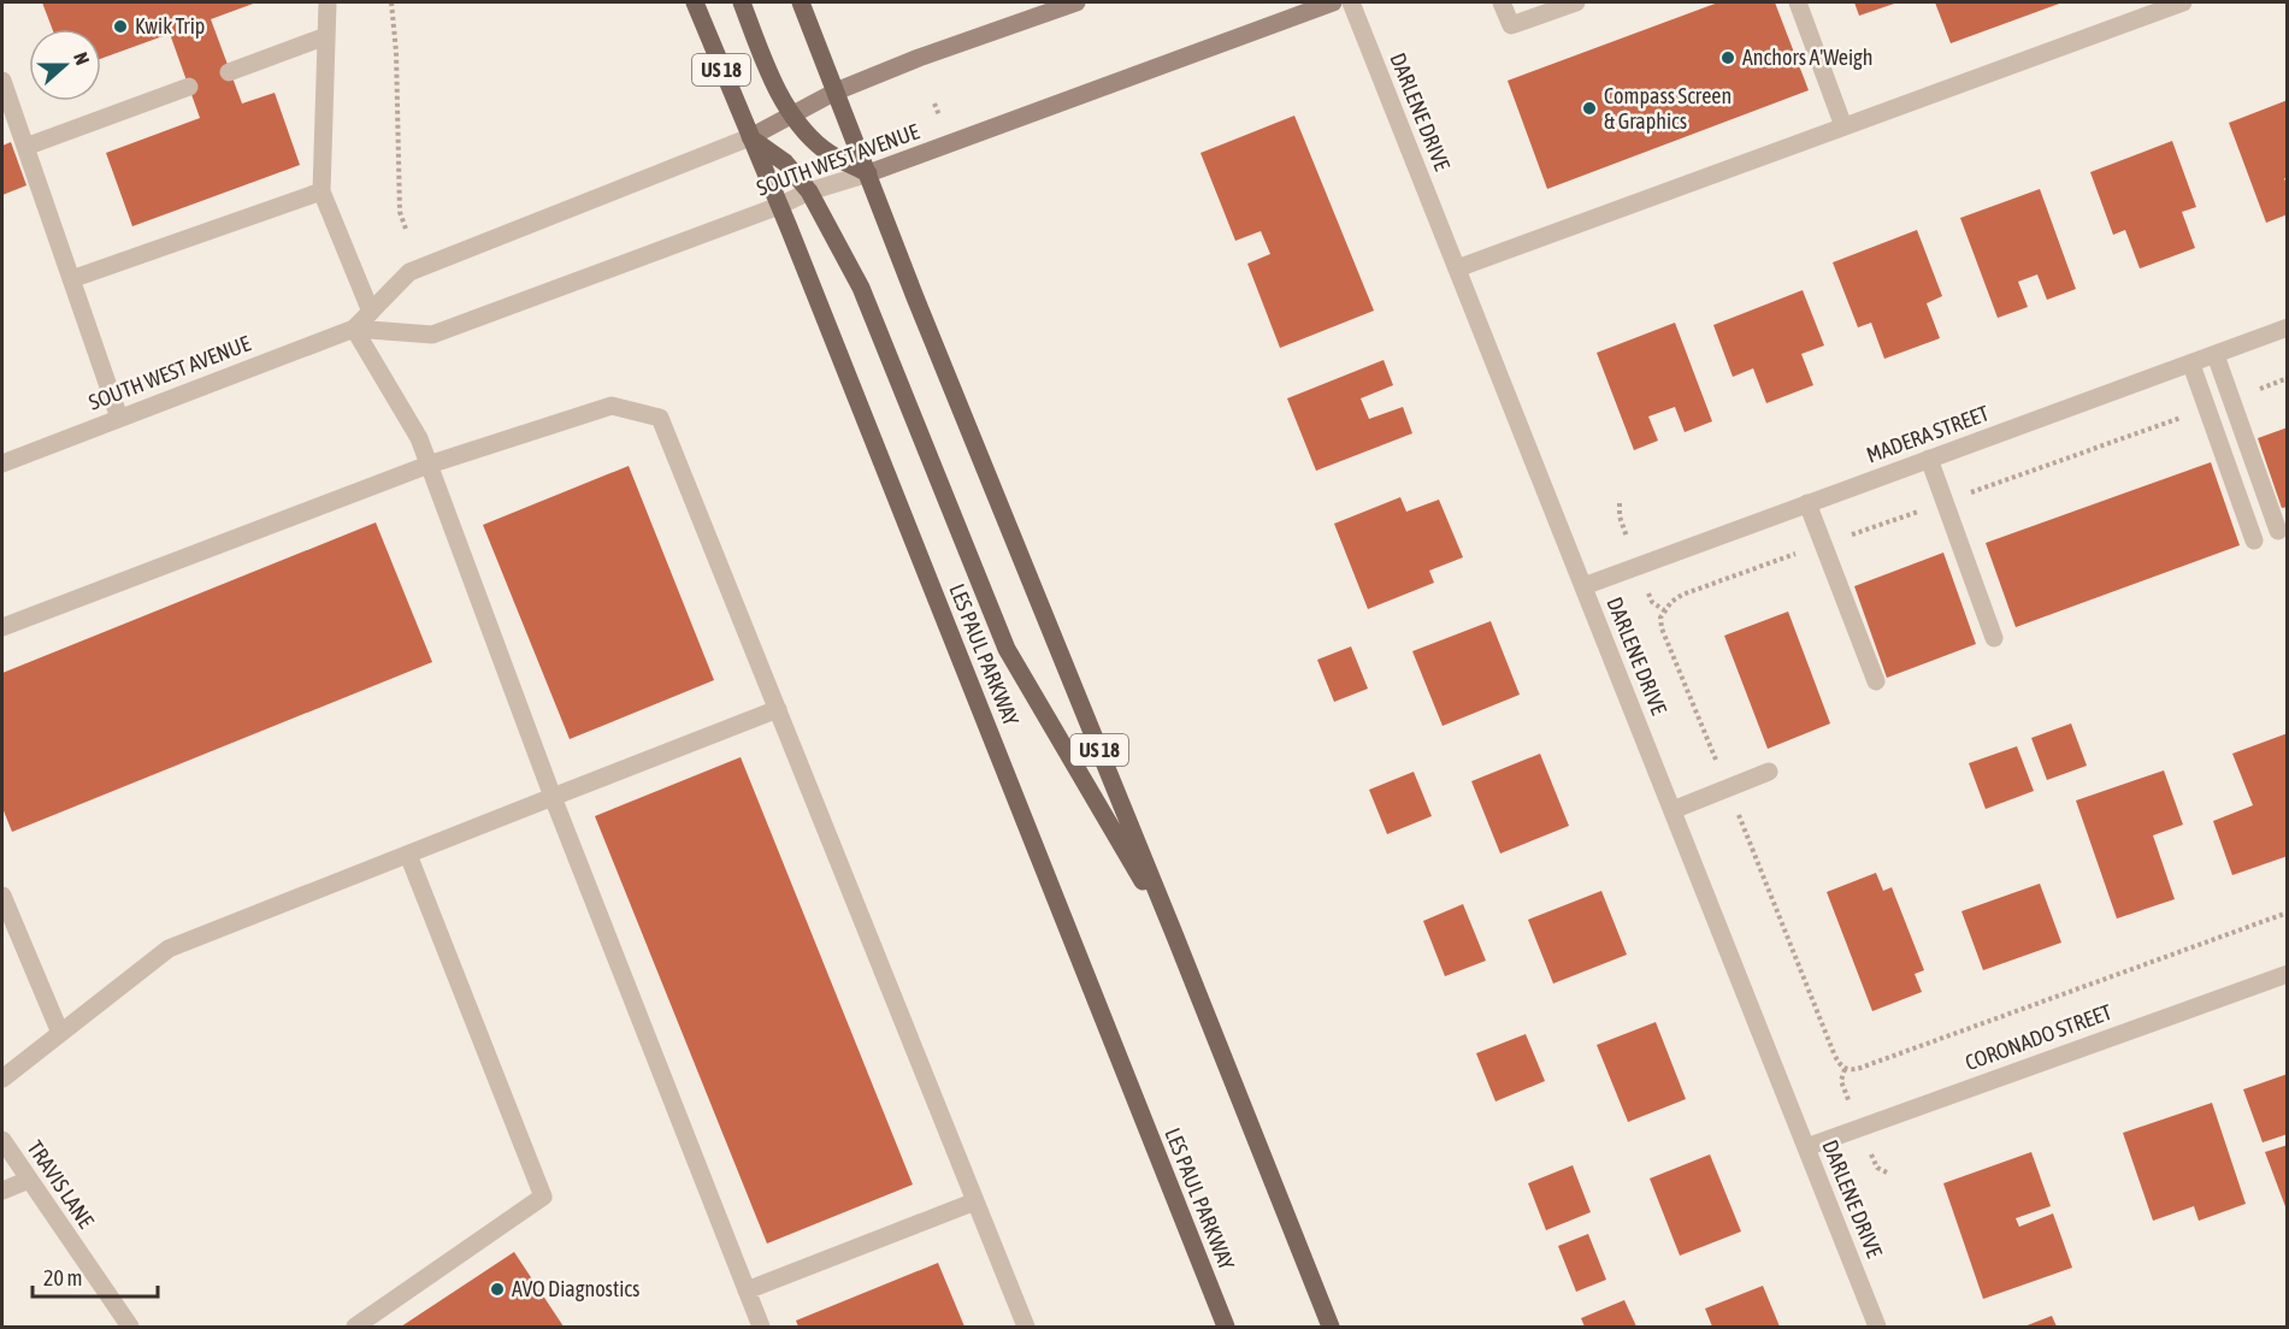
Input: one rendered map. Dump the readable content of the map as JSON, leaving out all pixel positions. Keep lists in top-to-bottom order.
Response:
{
  "streets": {
    "main road": ["US 18", "LES PAUL PARKWAY"],
    "street": [
      "DARLENE DRIVE",
      "SOUTH WEST AVENUE",
      "MADERA STREET",
      "CORONADO STREET",
      "TRAVIS LANE"
    ]
  },
  "crossings": [
    ["US 18", "SOUTH WEST AVENUE"],
    ["DARLENE DRIVE", "MADERA STREET"],
    ["DARLENE DRIVE", "CORONADO STREET"],
    ["SOUTH WEST AVENUE", "LES PAUL PARKWAY"]
  ],
  "places": [
    "Kwik Trip",
    "Anchors A'Weigh",
    "Compass Screen & Graphics",
    "AVO Diagnostics"
  ],
  "scale_bar": "20 m",
  "north": "right"
}
